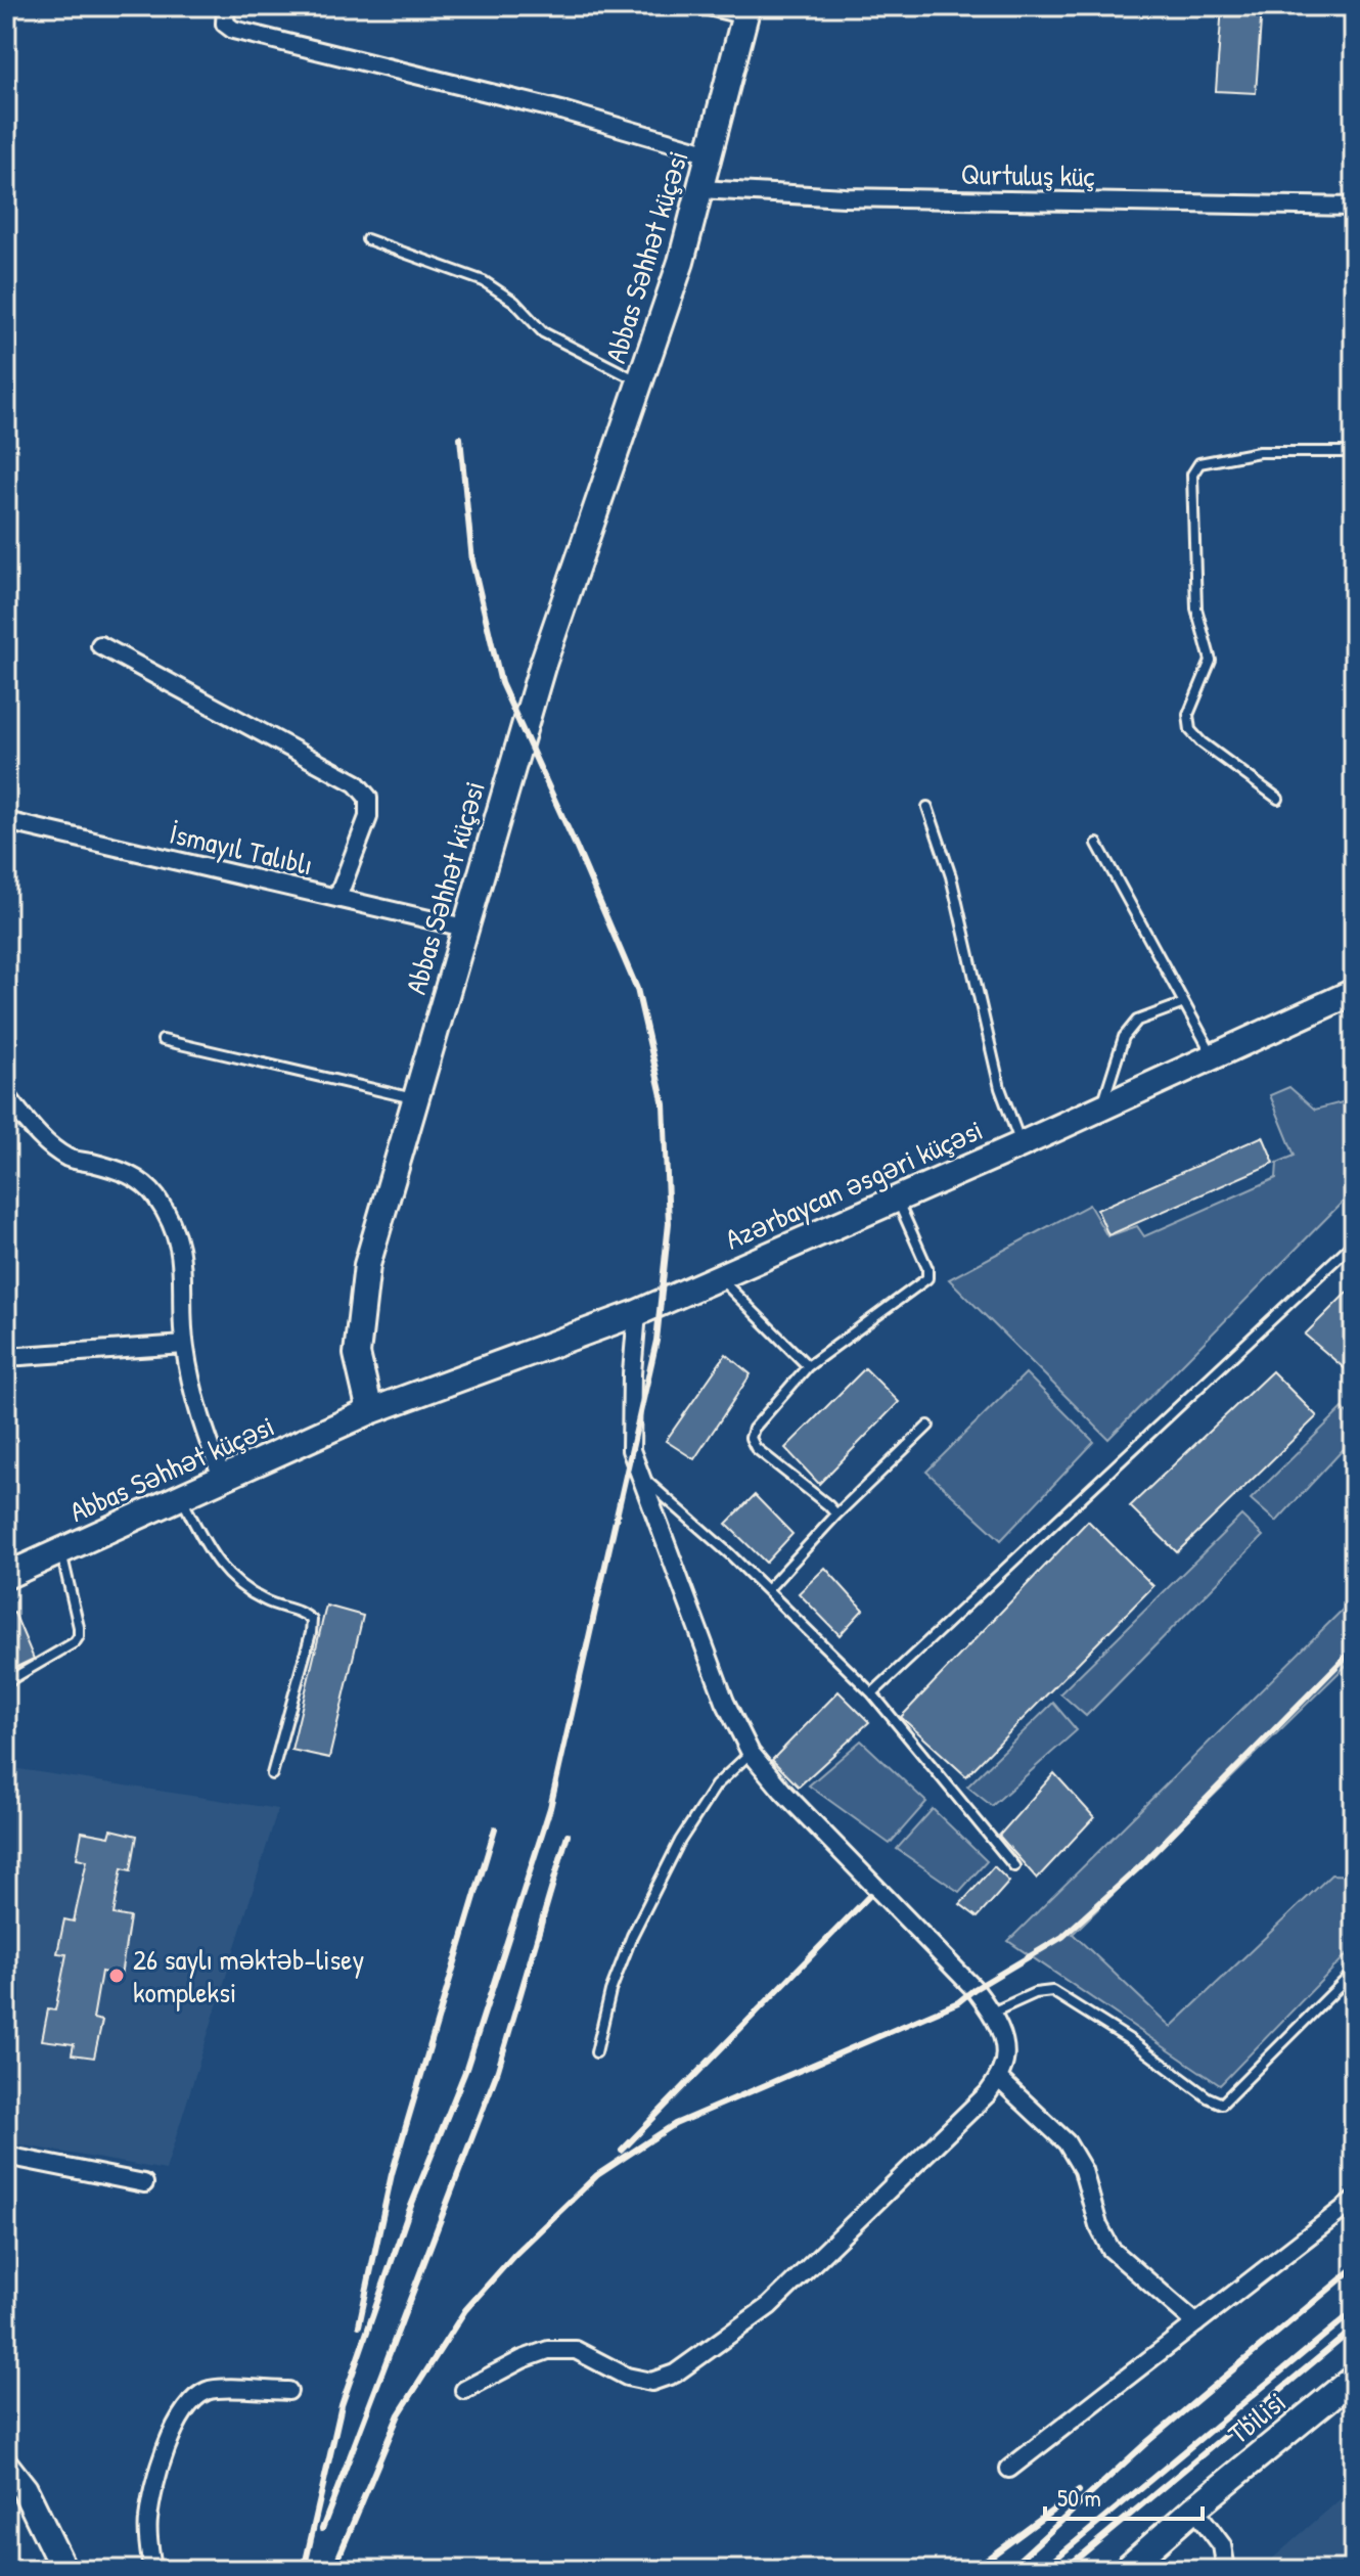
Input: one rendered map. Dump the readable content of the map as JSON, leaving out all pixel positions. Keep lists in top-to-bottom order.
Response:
{
  "streets": {
    "main road": ["Abbas Səhhət küçəsi", "Azərbaycan əsgəri küçəsi", "Tbilisi"],
    "street": ["Qurtuluş küç", "İsmayıl Talıblı"]
  },
  "crossings": [
    ["Qurtuluş küç", "Abbas Səhhət küçəsi"],
    ["Abbas Səhhət küçəsi", "İsmayıl Talıblı"],
    ["Abbas Səhhət küçəsi", "Azərbaycan əsgəri küçəsi"]
  ],
  "places": ["26 saylı məktəb-lisey kompleksi"],
  "scale_bar": "50 m"
}
